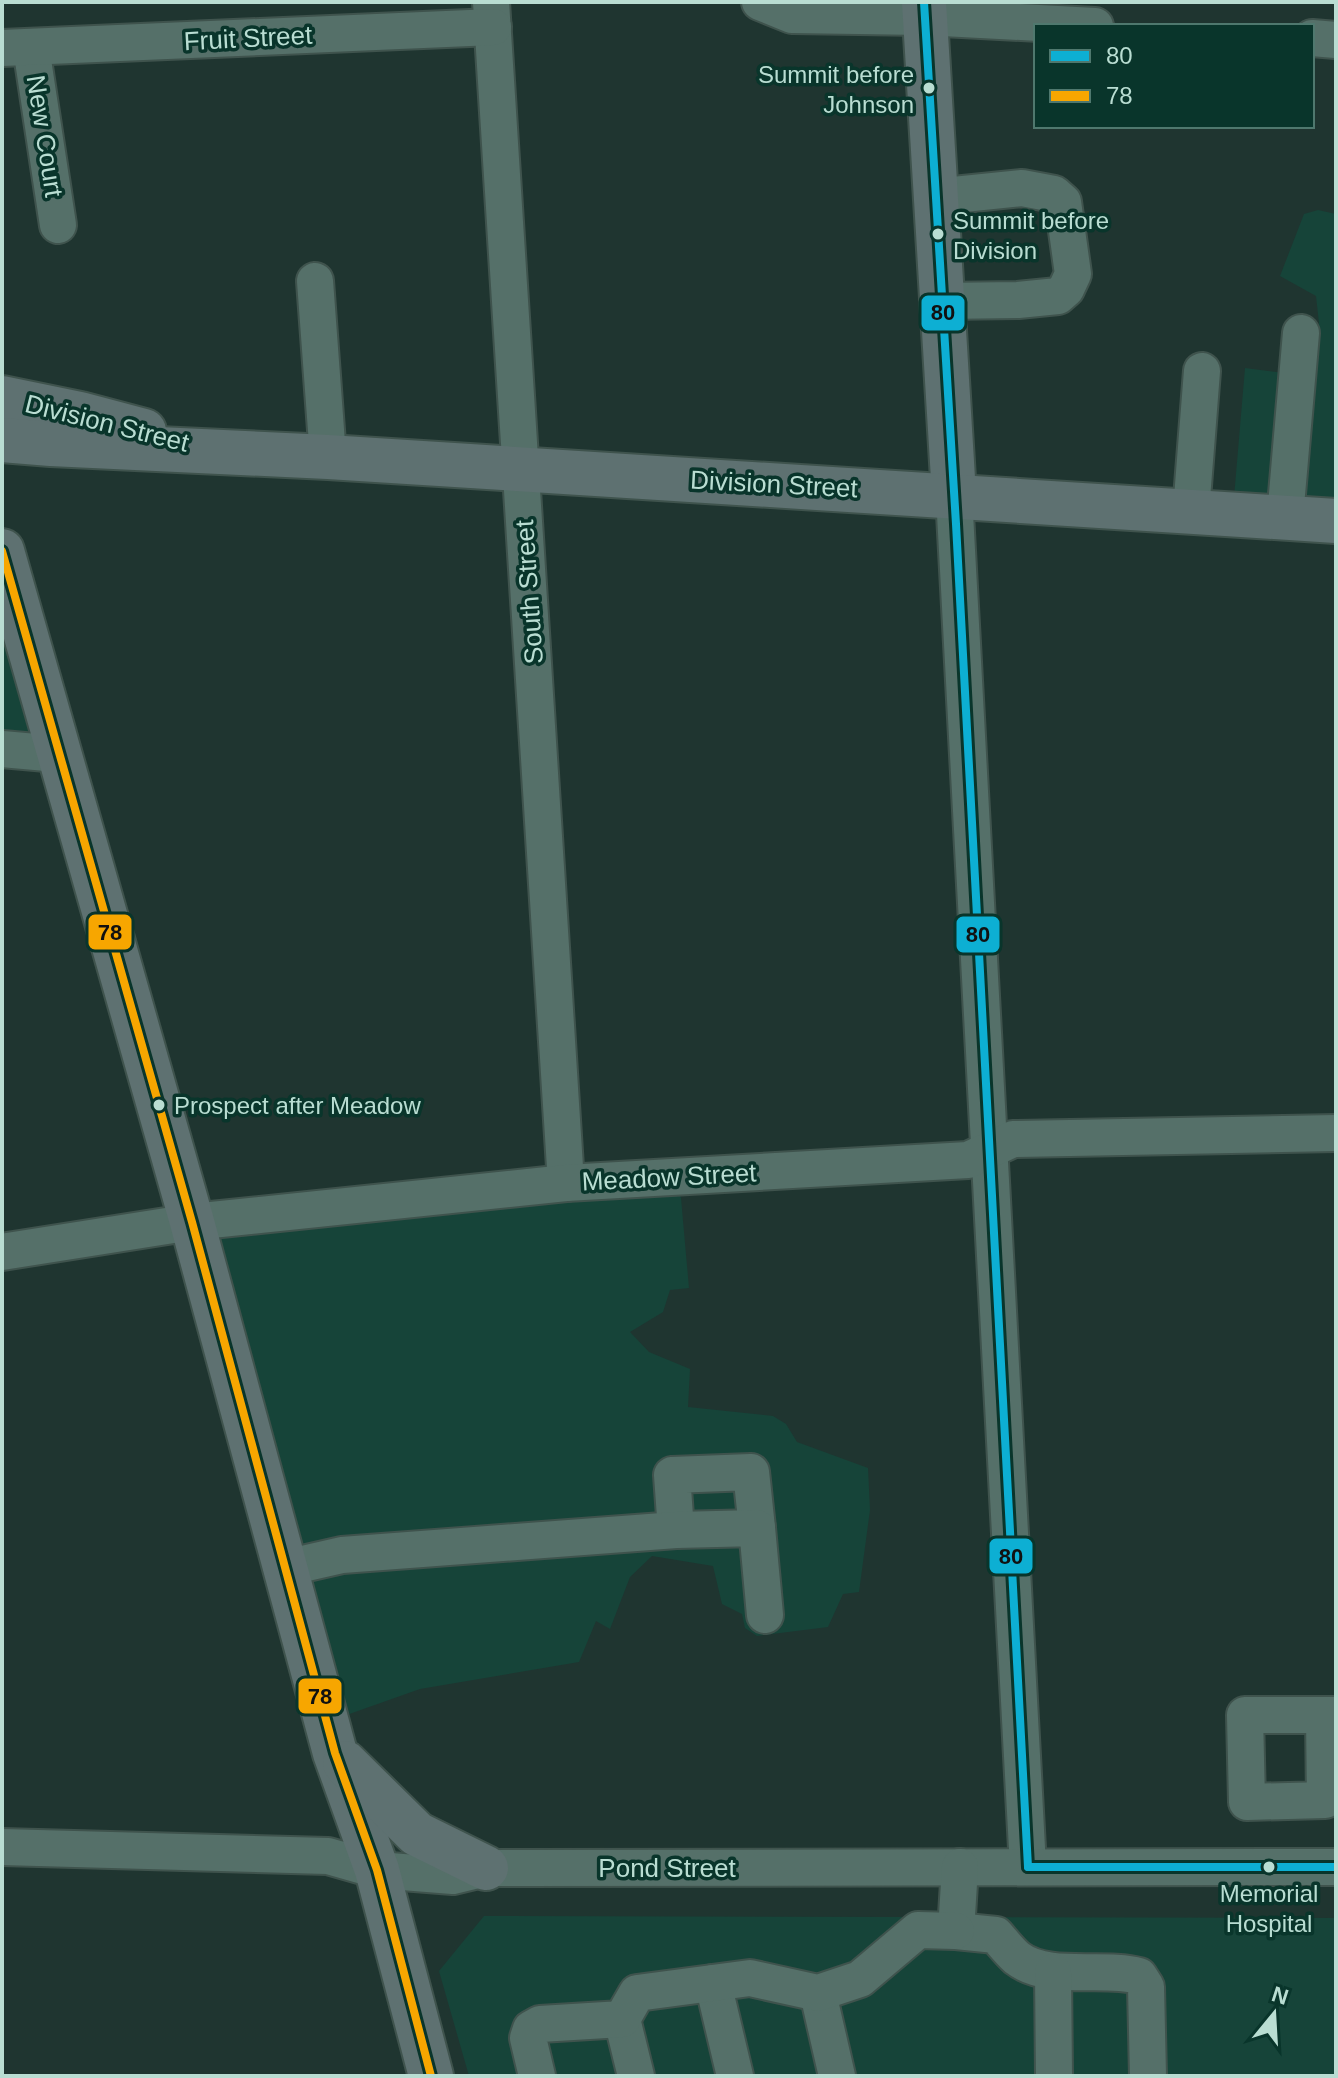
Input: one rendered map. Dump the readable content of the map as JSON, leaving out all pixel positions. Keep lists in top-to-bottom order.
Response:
{
  "streets": {
    "main road": ["Division Street"],
    "street": [
      "Fruit Street",
      "New Court",
      "South Street",
      "Meadow Street",
      "Pond Street"
    ]
  },
  "crossings": [
    ["Fruit Street", "New Court"],
    ["Fruit Street", "South Street"],
    ["Division Street", "South Street"],
    ["South Street", "Meadow Street"]
  ],
  "places": [
    "Summit before Johnson",
    "Summit before Division",
    "Prospect after Meadow",
    "Memorial Hospital"
  ],
  "lines": ["transit line 80", "transit line 78"],
  "legend": ["80", "78"],
  "north": "top"
}
